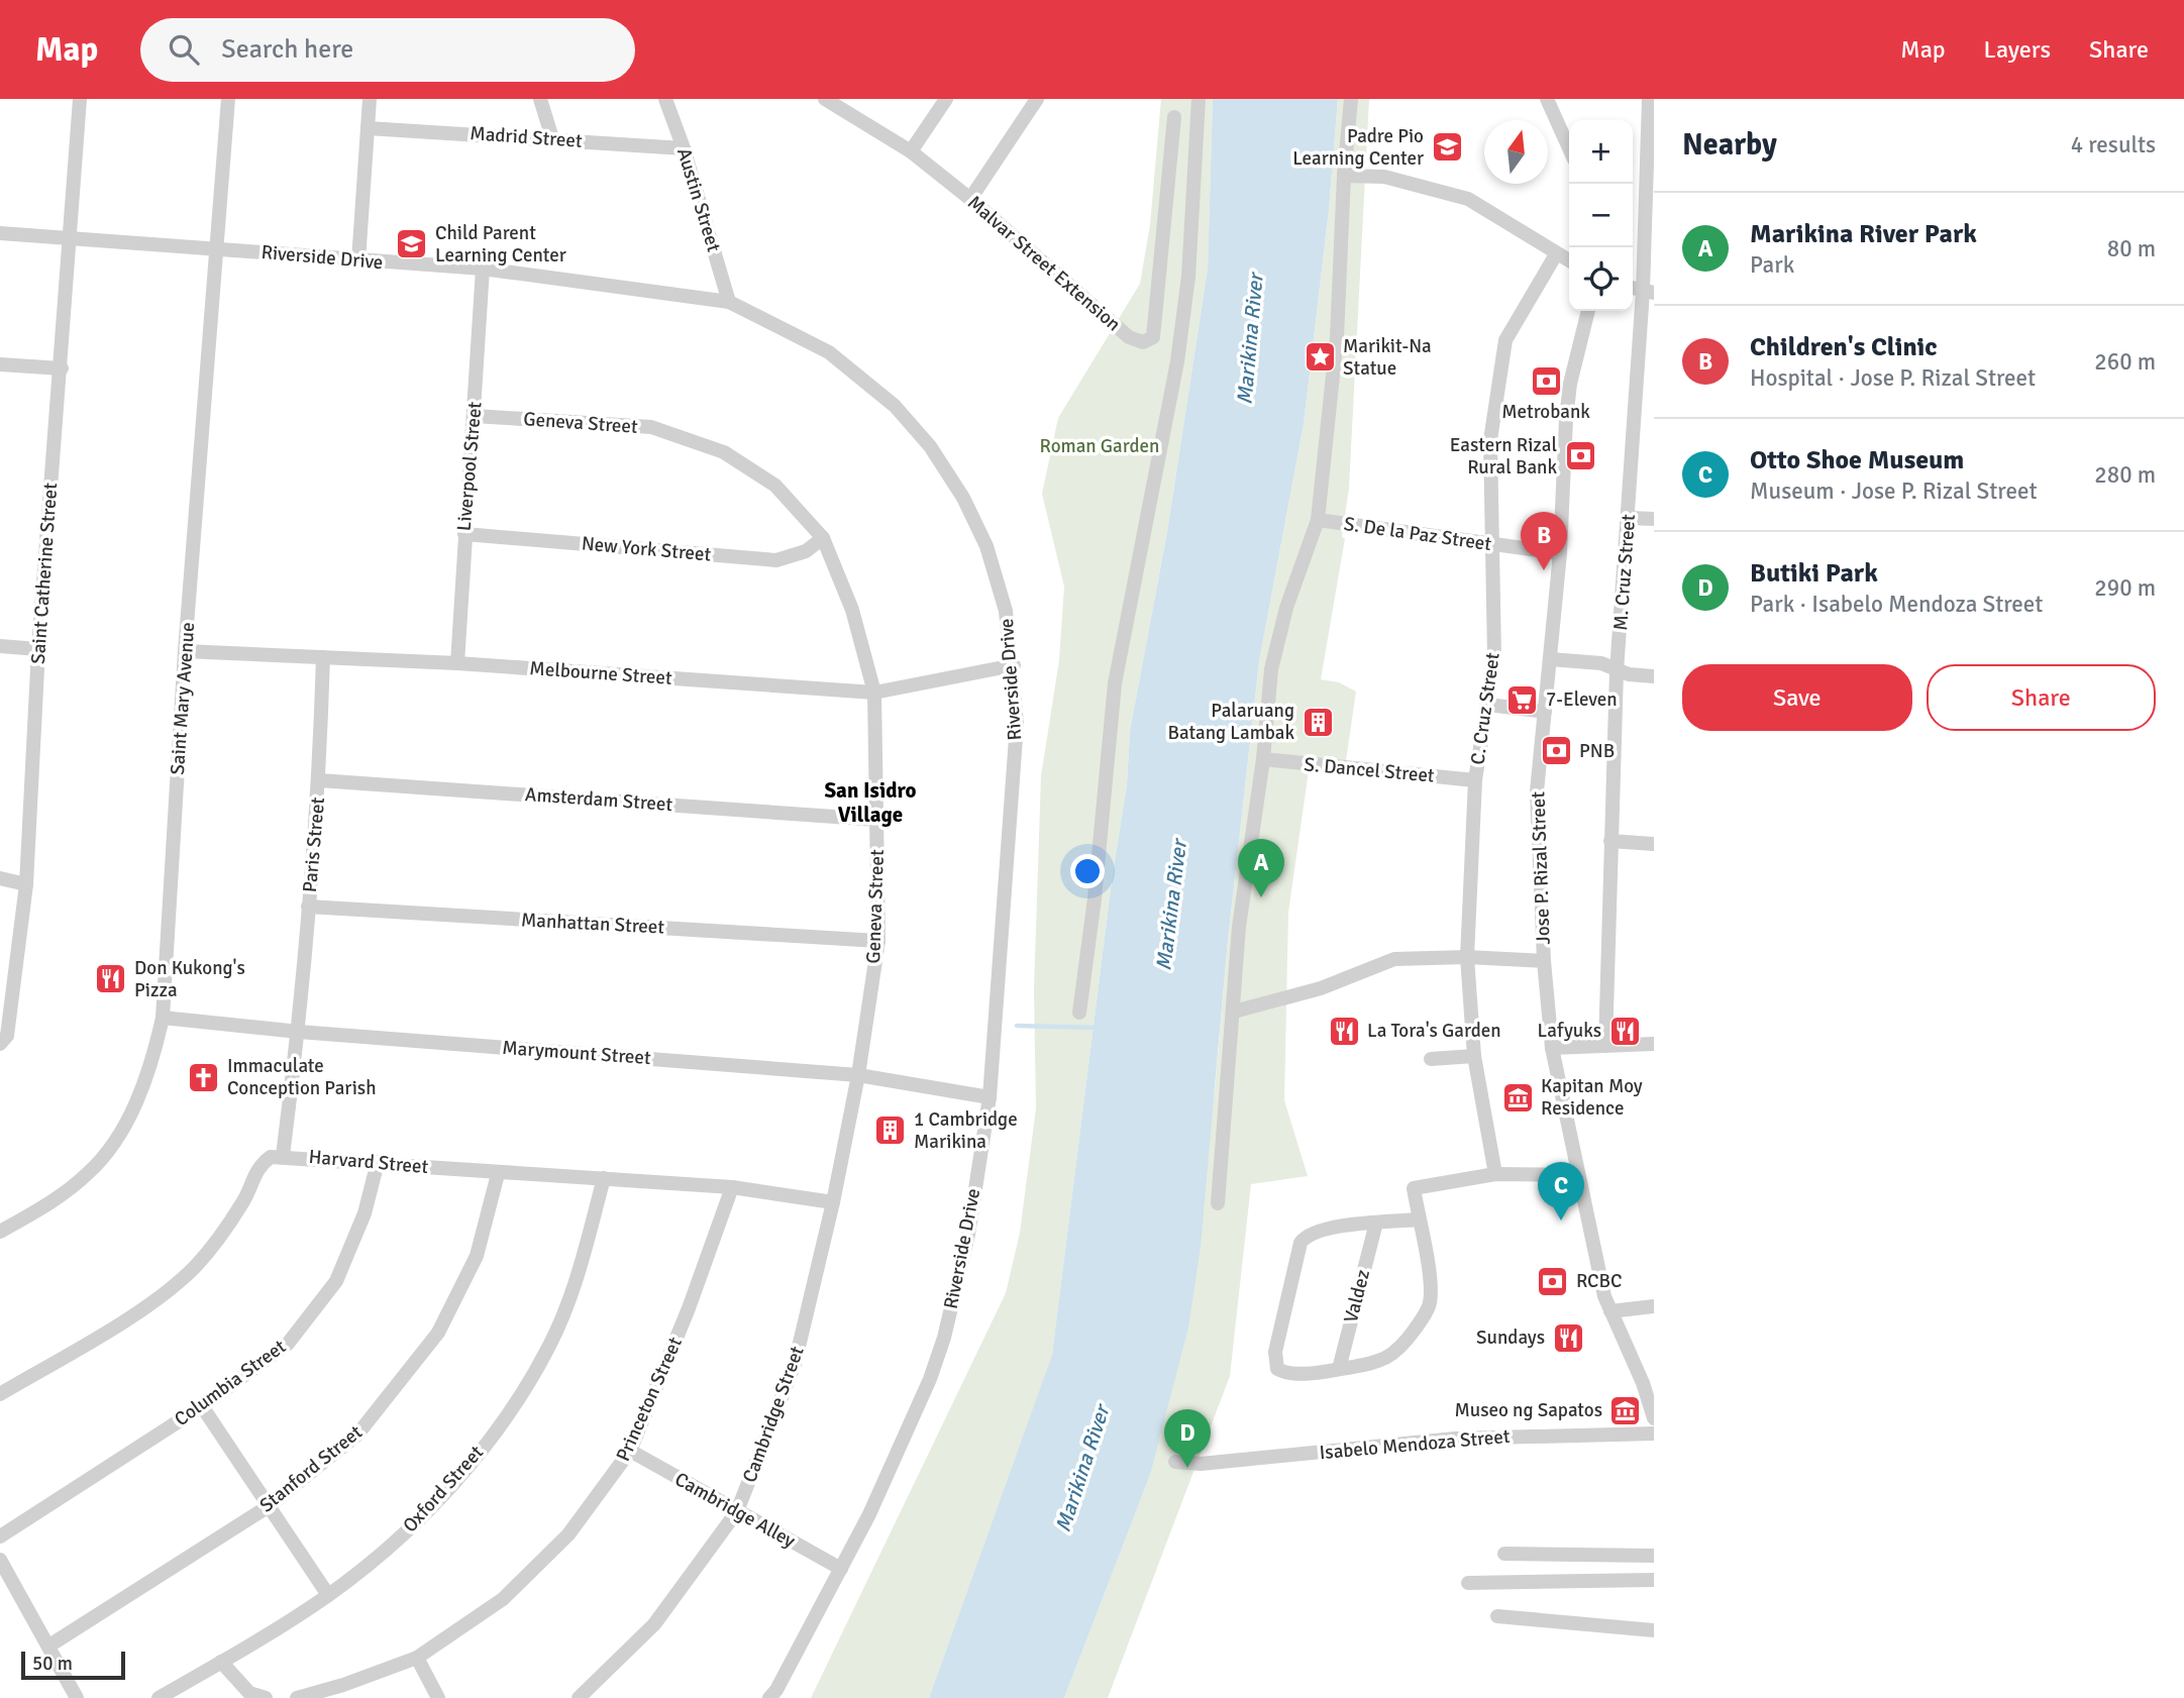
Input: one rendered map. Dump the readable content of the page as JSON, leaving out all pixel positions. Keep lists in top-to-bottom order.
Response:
{
  "streets": {
    "street": [
      "Madrid Street",
      "Austin Street",
      "Riverside Drive",
      "Malvar Street Extension",
      "Geneva Street",
      "Liverpool Street",
      "S. De la Paz Street",
      "New York Street",
      "M. Cruz Street",
      "Saint Catherine Street",
      "Melbourne Street",
      "Saint Mary Avenue",
      "C. Cruz Street",
      "S. Dancel Street",
      "Amsterdam Street",
      "Paris Street",
      "Jose P. Rizal Street",
      "Manhattan Street",
      "Marymount Street",
      "Harvard Street",
      "Valdez",
      "Columbia Street",
      "Princeton Street",
      "Cambridge Street",
      "Isabelo Mendoza Street",
      "Stanford Street",
      "Oxford Street",
      "Cambridge Alley"
    ]
  },
  "crossings": [
    ["Madrid Street", "Austin Street"],
    ["Austin Street", "Riverside Drive"],
    ["Riverside Drive", "Liverpool Street"],
    ["Riverside Drive", "Saint Catherine Street"],
    ["Riverside Drive", "Melbourne Street"],
    ["Riverside Drive", "Saint Mary Avenue"],
    ["Riverside Drive", "Marymount Street"],
    ["Riverside Drive", "Cambridge Alley"],
    ["Geneva Street", "Liverpool Street"],
    ["Geneva Street", "New York Street"],
    ["Geneva Street", "Melbourne Street"],
    ["Geneva Street", "Amsterdam Street"],
    ["Geneva Street", "Manhattan Street"],
    ["Geneva Street", "Marymount Street"],
    ["Geneva Street", "Cambridge Street"],
    ["Liverpool Street", "New York Street"],
    ["Liverpool Street", "Melbourne Street"],
    ["S. De la Paz Street", "C. Cruz Street"],
    ["S. De la Paz Street", "Jose P. Rizal Street"],
    ["Melbourne Street", "Saint Mary Avenue"],
    ["Melbourne Street", "Paris Street"],
    ["Saint Mary Avenue", "Marymount Street"],
    ["C. Cruz Street", "S. Dancel Street"],
    ["Amsterdam Street", "Paris Street"],
    ["Paris Street", "Manhattan Street"],
    ["Paris Street", "Marymount Street"],
    ["Paris Street", "Harvard Street"],
    ["Marymount Street", "Cambridge Street"],
    ["Harvard Street", "Columbia Street"],
    ["Harvard Street", "Princeton Street"],
    ["Harvard Street", "Cambridge Street"],
    ["Harvard Street", "Stanford Street"],
    ["Harvard Street", "Oxford Street"],
    ["Princeton Street", "Cambridge Alley"],
    ["Cambridge Street", "Cambridge Alley"]
  ],
  "districts": ["San Isidro Village"],
  "water": ["Marikina River"],
  "parks": ["Roman Garden"],
  "places": {
    "school or university": ["Padre Pio Learning Center", "Child Parent Learning Center"],
    "place": ["Marikit-Na Statue"],
    "bank": [
      "Metrobank",
      "Eastern Rizal Rural Bank",
      "PNB",
      "RCBC"
    ],
    "supermarket": ["7-Eleven"],
    "building": ["Palaruang Batang Lambak", "1 Cambridge Marikina"],
    "restaurant": [
      "Don Kukong's Pizza",
      "La Tora's Garden",
      "Lafyuks",
      "Sundays"
    ],
    "church": ["Immaculate Conception Parish"],
    "museum": ["Kapitan Moy Residence", "Museo ng Sapatos"]
  },
  "scale_bar": "50 m",
  "north": "top",
  "page": {
    "header": "Map",
    "search": "Search here",
    "nav": ["Map", "Layers", "Share"],
    "heading": ["Nearby", "4 results"],
    "map_buttons": ["+", "−"],
    "list": [
      {
        "mark": "A",
        "name": "Marikina River Park",
        "note": "Park",
        "value": "80 m"
      },
      {
        "mark": "B",
        "name": "Children's Clinic",
        "note": "Hospital · Jose P. Rizal Street",
        "value": "260 m"
      },
      {
        "mark": "C",
        "name": "Otto Shoe Museum",
        "note": "Museum · Jose P. Rizal Street",
        "value": "280 m"
      },
      {
        "mark": "D",
        "name": "Butiki Park",
        "note": "Park · Isabelo Mendoza Street",
        "value": "290 m"
      }
    ],
    "pins": [
      "B",
      "A",
      "C",
      "D"
    ],
    "buttons": ["Save", "Share"],
    "scale": "50 m"
  }
}
